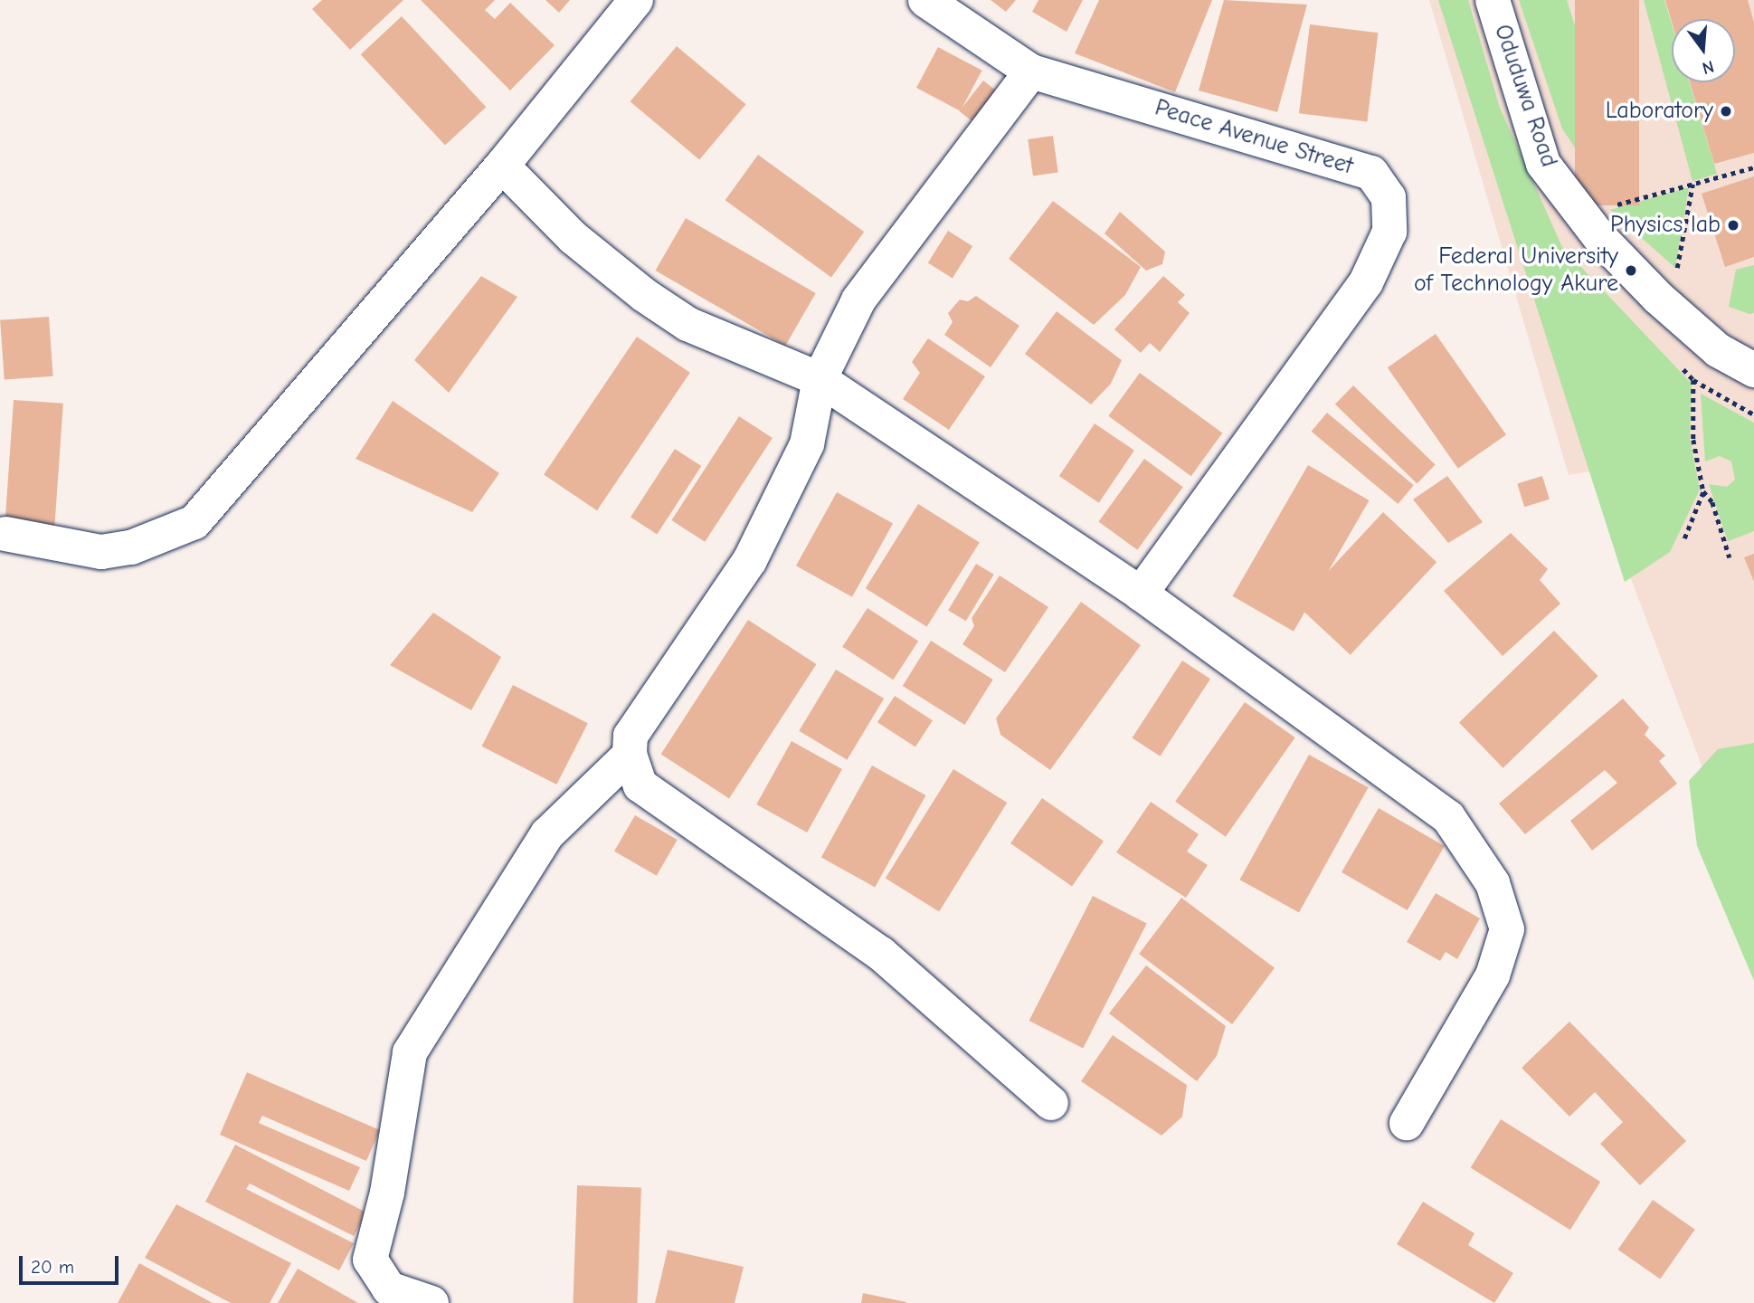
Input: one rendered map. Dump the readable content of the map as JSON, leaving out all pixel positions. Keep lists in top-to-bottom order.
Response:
{
  "streets": {
    "street": ["Oduduwa Road", "Peace Avenue Street"]
  },
  "places": ["Laboratory", "Physics lab", "Federal University of Technology Akure"],
  "scale_bar": "20 m",
  "north": "bottom"
}
